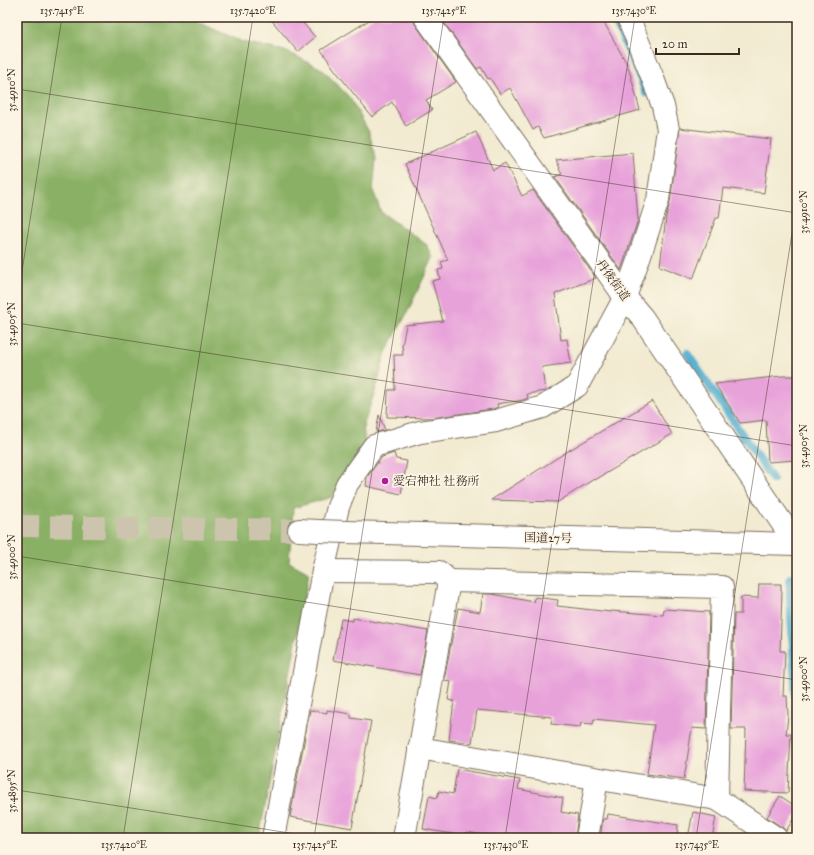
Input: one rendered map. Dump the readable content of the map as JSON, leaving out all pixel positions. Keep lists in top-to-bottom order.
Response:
{
  "streets": {
    "main road": ["丹後街道", "国道27号"]
  },
  "crossings": [
    ["丹後街道", "国道27号"]
  ],
  "places": ["愛宕神社 社務所"],
  "scale_bar": "20 m",
  "coordinates": [
    "135.7415°E",
    "135.7420°E",
    "135.7425°E",
    "135.7430°E",
    "35.4910°N",
    "35.4905°N",
    "35.4900°N",
    "35.4895°N",
    "135.7435°E"
  ]
}
